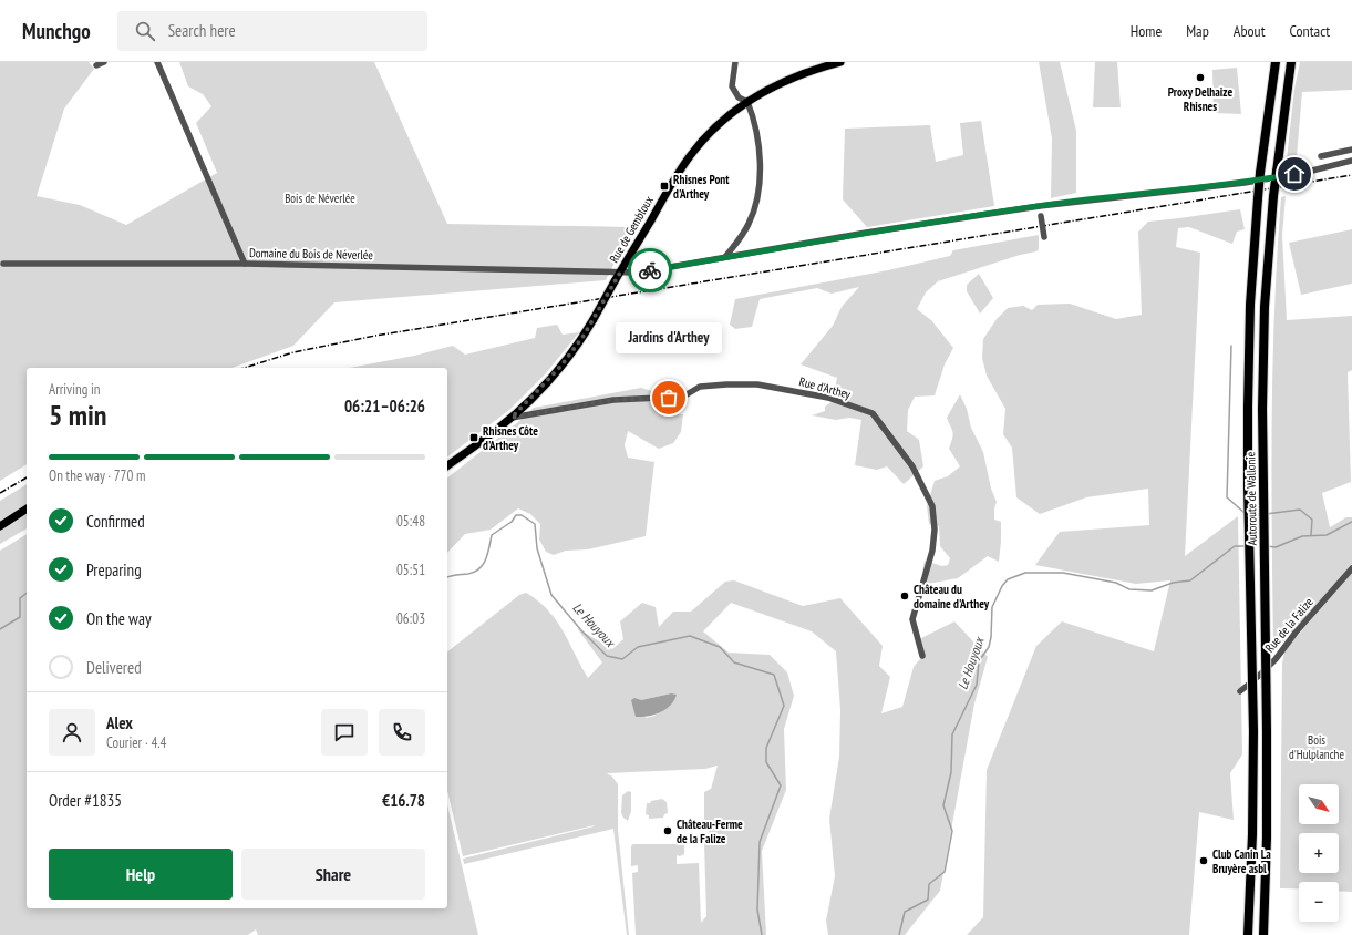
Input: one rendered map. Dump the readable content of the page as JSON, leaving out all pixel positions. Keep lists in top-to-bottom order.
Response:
{
  "streets": {
    "highway": ["Autoroute de Wallonie"],
    "main road": ["Rue de Gembloux"],
    "street": ["Domaine du Bois de Néverlée", "Rue d'Arthey", "Rue de la Falize"]
  },
  "crossings": [
    ["Rue de Gembloux", "Domaine du Bois de Néverlée"],
    ["Rue de Gembloux", "Rue d'Arthey"]
  ],
  "water": ["Le Houyoux"],
  "parks": ["Bois de Néverlée", "Bois d'Hulplanche"],
  "places": {
    "other": [
      "Proxy Delhaize Rhisnes",
      "Jardins d'Arthey",
      "Château du domaine d'Arthey",
      "Château-Ferme de la Falize",
      "Club Canin La Bruyère asbl"
    ],
    "transit": ["Rhisnes Pont d'Arthey", "Rhisnes Côte d'Arthey"]
  },
  "north": "bottom right",
  "page": {
    "header": "Munchgo",
    "search": "Search here",
    "nav": [
      "Home",
      "Map",
      "About",
      "Contact"
    ],
    "bubble": "Jardins d'Arthey",
    "heading": ["5 min", "Arriving in", "06:21–06:26"],
    "panel": [
      "Alex",
      "Courier · 4.4",
      "Order #1835",
      "€16.78"
    ],
    "bar": "On the way · 770 m",
    "list": [
      ["Confirmed", "05:48"],
      ["Preparing", "05:51"],
      ["On the way", "06:03"],
      "Delivered"
    ],
    "map_buttons": ["+", "−"],
    "buttons": ["Help", "Share"]
  }
}
